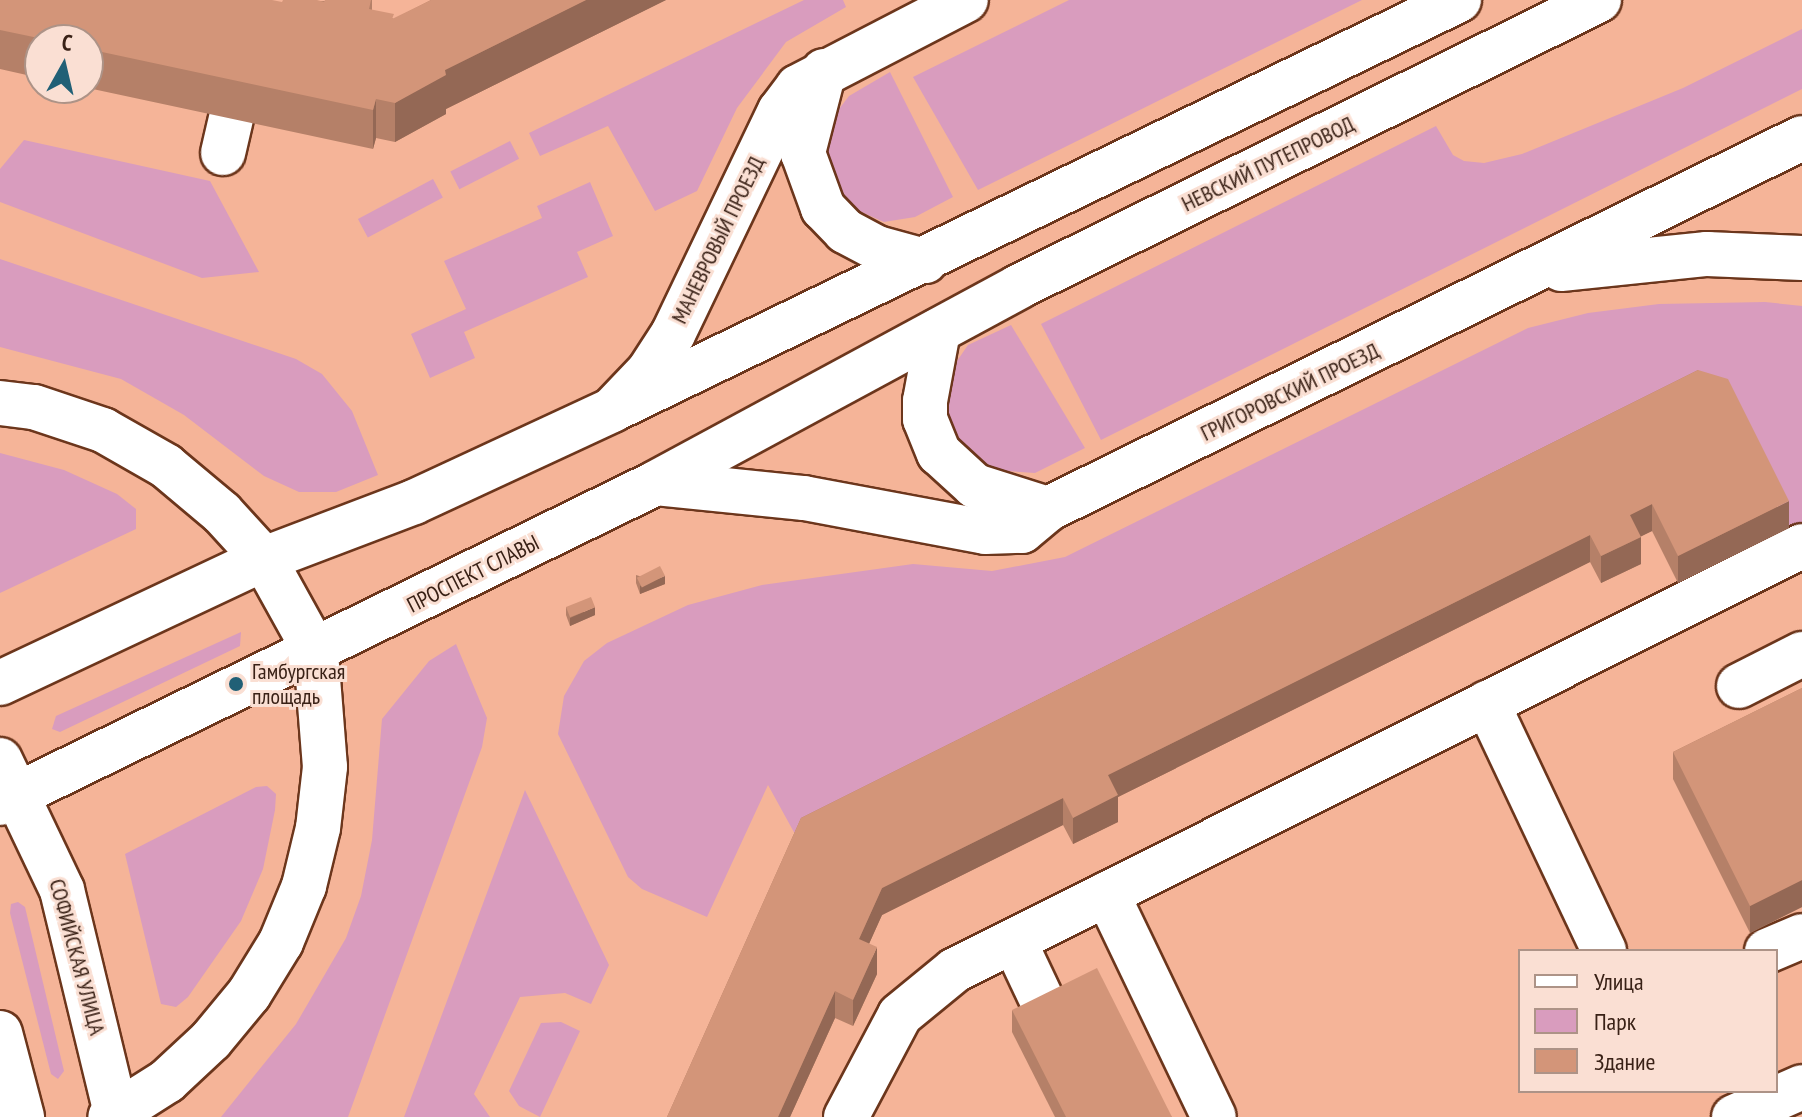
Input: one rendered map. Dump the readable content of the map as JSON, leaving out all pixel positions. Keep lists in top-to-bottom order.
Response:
{
  "streets": {
    "main road": [
      "НЕВСКИЙ ПУТЕПРОВОД",
      "МАНЕВРОВЫЙ ПРОЕЗД",
      "ГРИГОРОВСКИЙ ПРОЕЗД",
      "ПРОСПЕКТ СЛАВЫ",
      "СОФИЙСКАЯ УЛИЦА"
    ]
  },
  "crossings": [
    ["НЕВСКИЙ ПУТЕПРОВОД", "ПРОСПЕКТ СЛАВЫ"],
    ["ГРИГОРОВСКИЙ ПРОЕЗД", "ПРОСПЕКТ СЛАВЫ"],
    ["ПРОСПЕКТ СЛАВЫ", "СОФИЙСКАЯ УЛИЦА"]
  ],
  "places": ["Гамбургская площадь"],
  "legend": ["Улица", "Парк", "Здание"],
  "north": "top"
}
